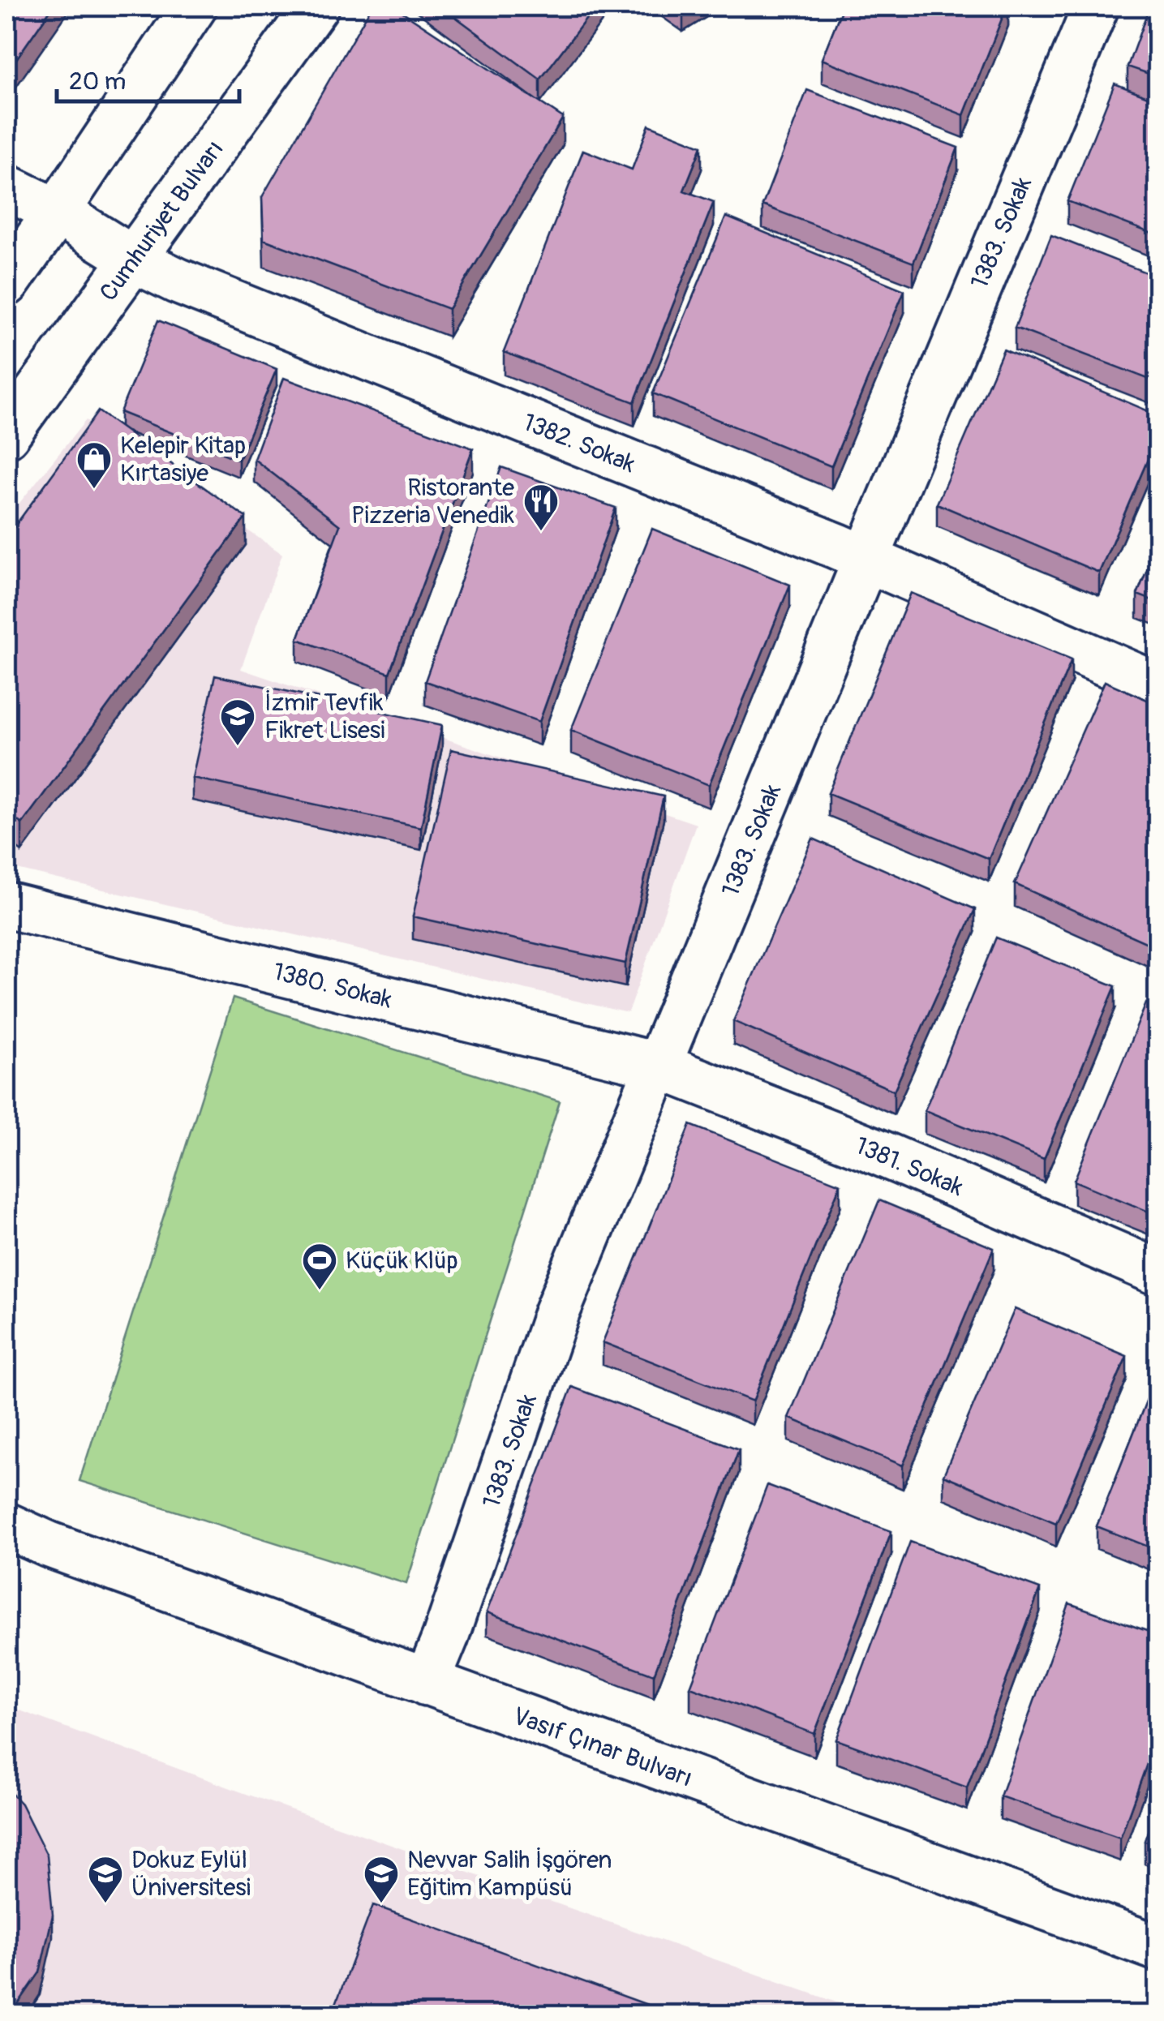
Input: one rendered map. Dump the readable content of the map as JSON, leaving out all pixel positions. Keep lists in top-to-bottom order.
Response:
{
  "streets": {
    "street": [
      "Cumhuriyet Bulvarı",
      "1383. Sokak",
      "1382. Sokak",
      "1380. Sokak",
      "1381. Sokak",
      "Vasıf Çınar Bulvarı"
    ]
  },
  "crossings": [
    ["Cumhuriyet Bulvarı", "1382. Sokak"],
    ["1383. Sokak", "1382. Sokak"],
    ["1383. Sokak", "1380. Sokak"],
    ["1383. Sokak", "1381. Sokak"],
    ["1383. Sokak", "Vasıf Çınar Bulvarı"],
    ["1380. Sokak", "1381. Sokak"]
  ],
  "places": {
    "shop": ["Kelepir Kitap Kırtasiye"],
    "restaurant": ["Ristorante Pizzeria Venedik"],
    "school or university": ["İzmir Tevfik Fikret Lisesi", "Dokuz Eylül Üniversitesi", "Nevvar Salih İşgören Eğitim Kampüsü"],
    "sports": ["Küçük Klüp"]
  },
  "scale_bar": "20 m"
}
